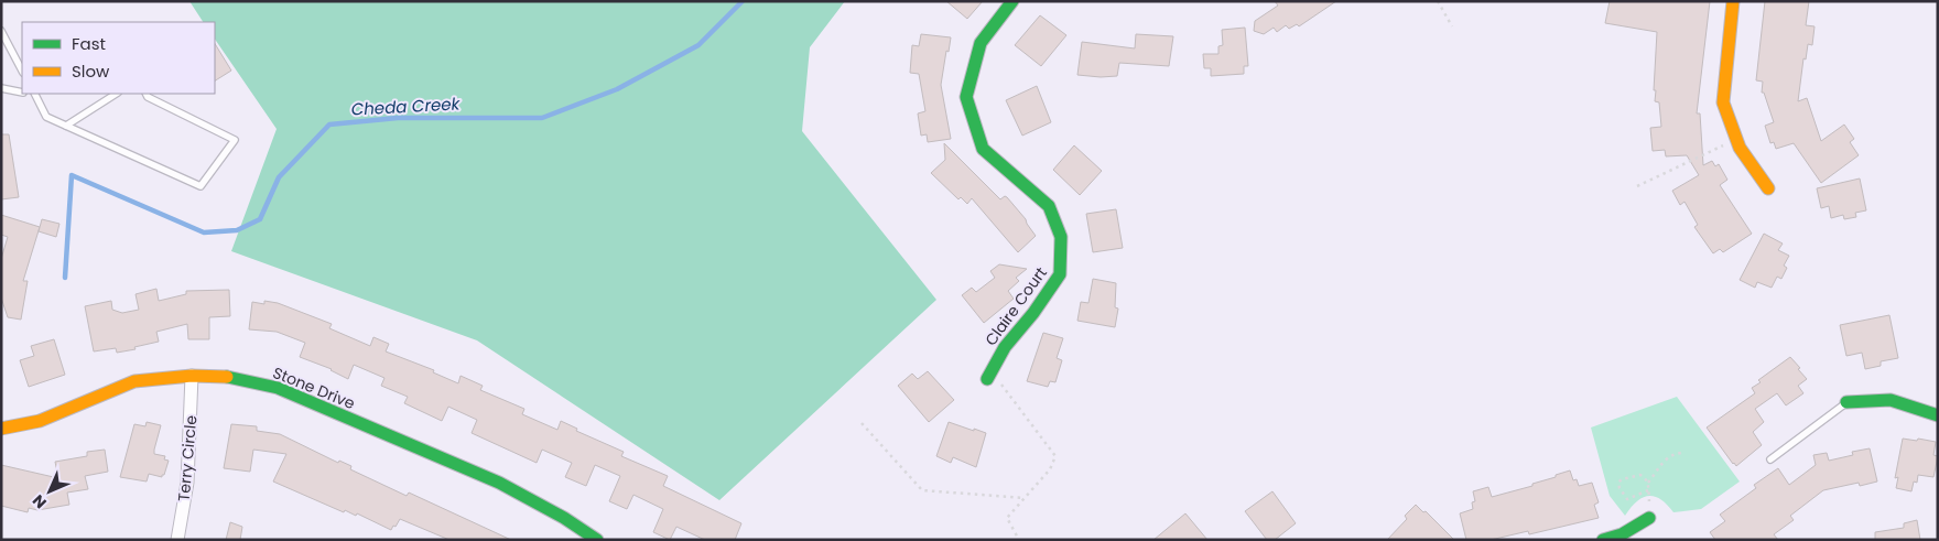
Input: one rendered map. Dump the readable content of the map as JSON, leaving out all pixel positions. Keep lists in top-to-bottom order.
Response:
{
  "streets": {
    "street": ["Claire Court", "Stone Drive", "Terry Circle"]
  },
  "crossings": [
    ["Stone Drive", "Terry Circle"]
  ],
  "water": ["Cheda Creek"],
  "legend": ["Fast", "Slow"],
  "north": "bottom left"
}
